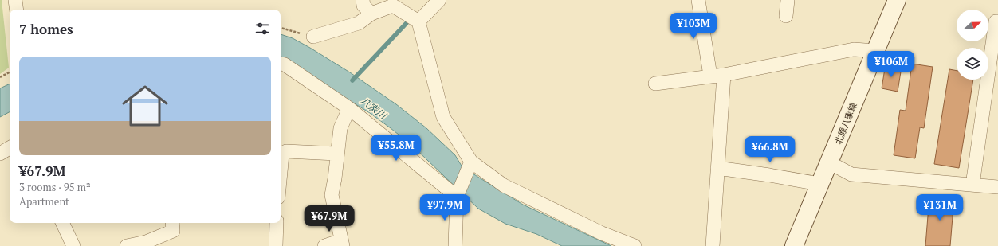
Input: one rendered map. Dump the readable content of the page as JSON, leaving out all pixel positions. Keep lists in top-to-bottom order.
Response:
{
  "streets": {
    "main road": ["北原八家線"]
  },
  "water": ["八家川"],
  "north": "right",
  "page": {
    "heading": "7 homes",
    "price": [
      "¥103M",
      "¥106M",
      "¥55.8M",
      "¥66.8M",
      "¥97.9M",
      "¥131M",
      "¥67.9M"
    ],
    "list": [
      {
        "name": "¥67.9M",
        "note": "3 rooms · 95 m² · Apartment"
      }
    ]
  }
}
